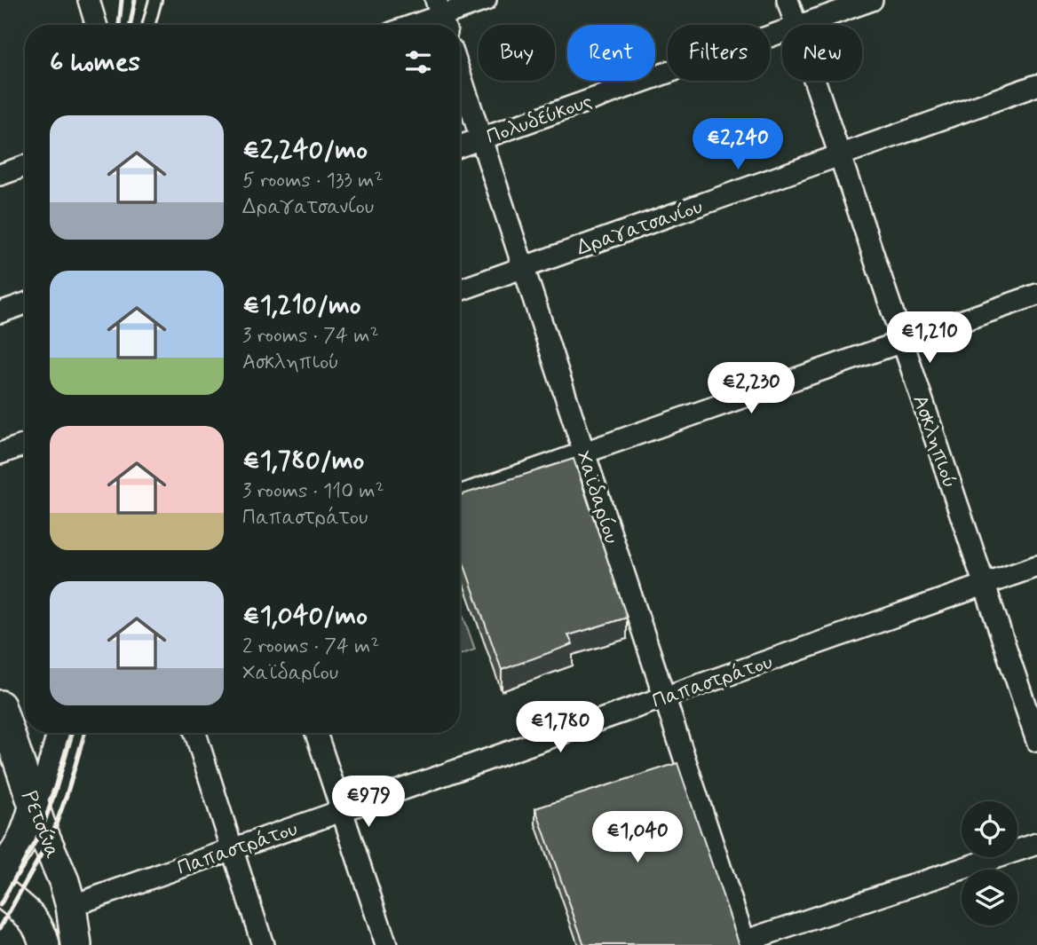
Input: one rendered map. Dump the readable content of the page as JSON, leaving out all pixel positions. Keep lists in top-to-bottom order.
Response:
{
  "streets": {
    "main road": ["Ρετσίνα"],
    "street": [
      "Πολυδεύκους",
      "Δραγατσανίου",
      "Ασκληπιού",
      "Χαϊδαρίου",
      "Παπαστράτου"
    ]
  },
  "crossings": [
    ["Πολυδεύκους", "Χαϊδαρίου"],
    ["Δραγατσανίου", "Ασκληπιού"],
    ["Δραγατσανίου", "Χαϊδαρίου"],
    ["Ασκληπιού", "Παπαστράτου"],
    ["Χαϊδαρίου", "Παπαστράτου"],
    ["Παπαστράτου", "Ρετσίνα"]
  ],
  "page": {
    "chip": [
      "Buy",
      "Rent",
      "Filters",
      "New"
    ],
    "heading": "6 homes",
    "list": [
      {
        "name": "€2,240/mo",
        "note": "5 rooms · 133 m² · Δραγατσανίου"
      },
      {
        "name": "€1,210/mo",
        "note": "3 rooms · 74 m² · Ασκληπιού"
      },
      {
        "name": "€1,780/mo",
        "note": "3 rooms · 110 m² · Παπαστράτου"
      },
      {
        "name": "€1,040/mo",
        "note": "2 rooms · 74 m² · Χαϊδαρίου"
      }
    ],
    "price": [
      "€2,240",
      "€1,210",
      "€2,230",
      "€1,780",
      "€979",
      "€1,040"
    ]
  }
}
